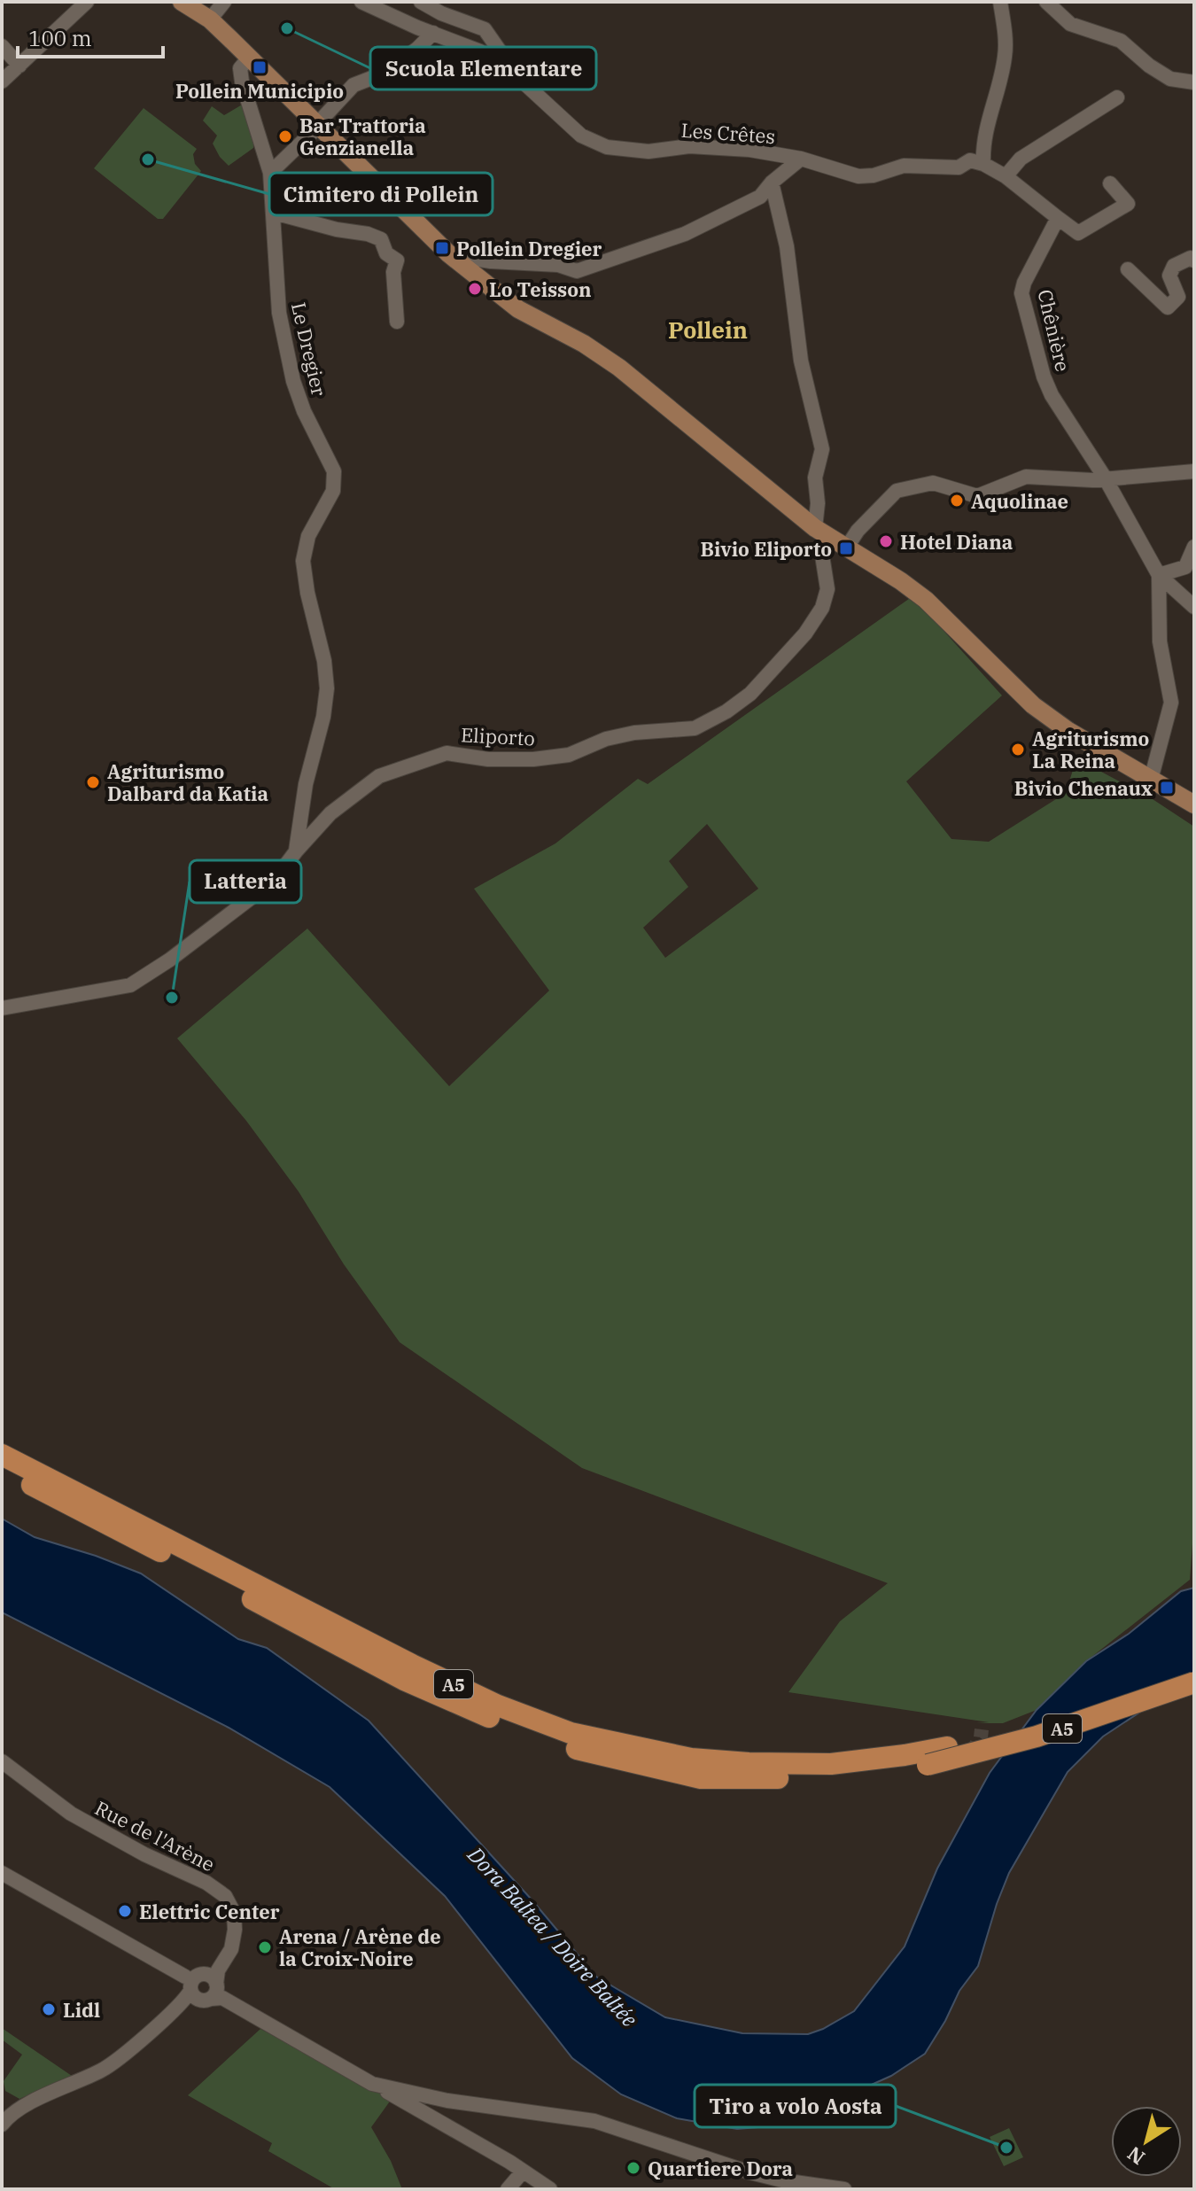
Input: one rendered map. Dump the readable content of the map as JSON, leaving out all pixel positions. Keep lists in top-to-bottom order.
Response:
{
  "streets": {
    "highway": ["A5"],
    "street": [
      "Les Crêtes",
      "Chênière",
      "Le Dregier",
      "Eliporto",
      "Rue de l'Arène"
    ]
  },
  "crossings": [
    ["Le Dregier", "Eliporto"]
  ],
  "districts": ["Pollein"],
  "water": ["Dora Baltea / Doire Baltée"],
  "places": {
    "other": [
      "Scuola Elementare",
      "Bar Trattoria Genzianella",
      "Cimitero di Pollein",
      "Lo Teisson",
      "Aquolinae",
      "Hotel Diana",
      "Agriturismo La Reina",
      "Agriturismo Dalbard da Katia",
      "Latteria",
      "Elettric Center",
      "Arena / Arène de la Croix-Noire",
      "Lidl",
      "Tiro a volo Aosta",
      "Quartiere Dora"
    ],
    "transit": [
      "Pollein Municipio",
      "Pollein Dregier",
      "Bivio Eliporto",
      "Bivio Chenaux"
    ]
  },
  "scale_bar": "100 m",
  "north": "bottom left"
}
